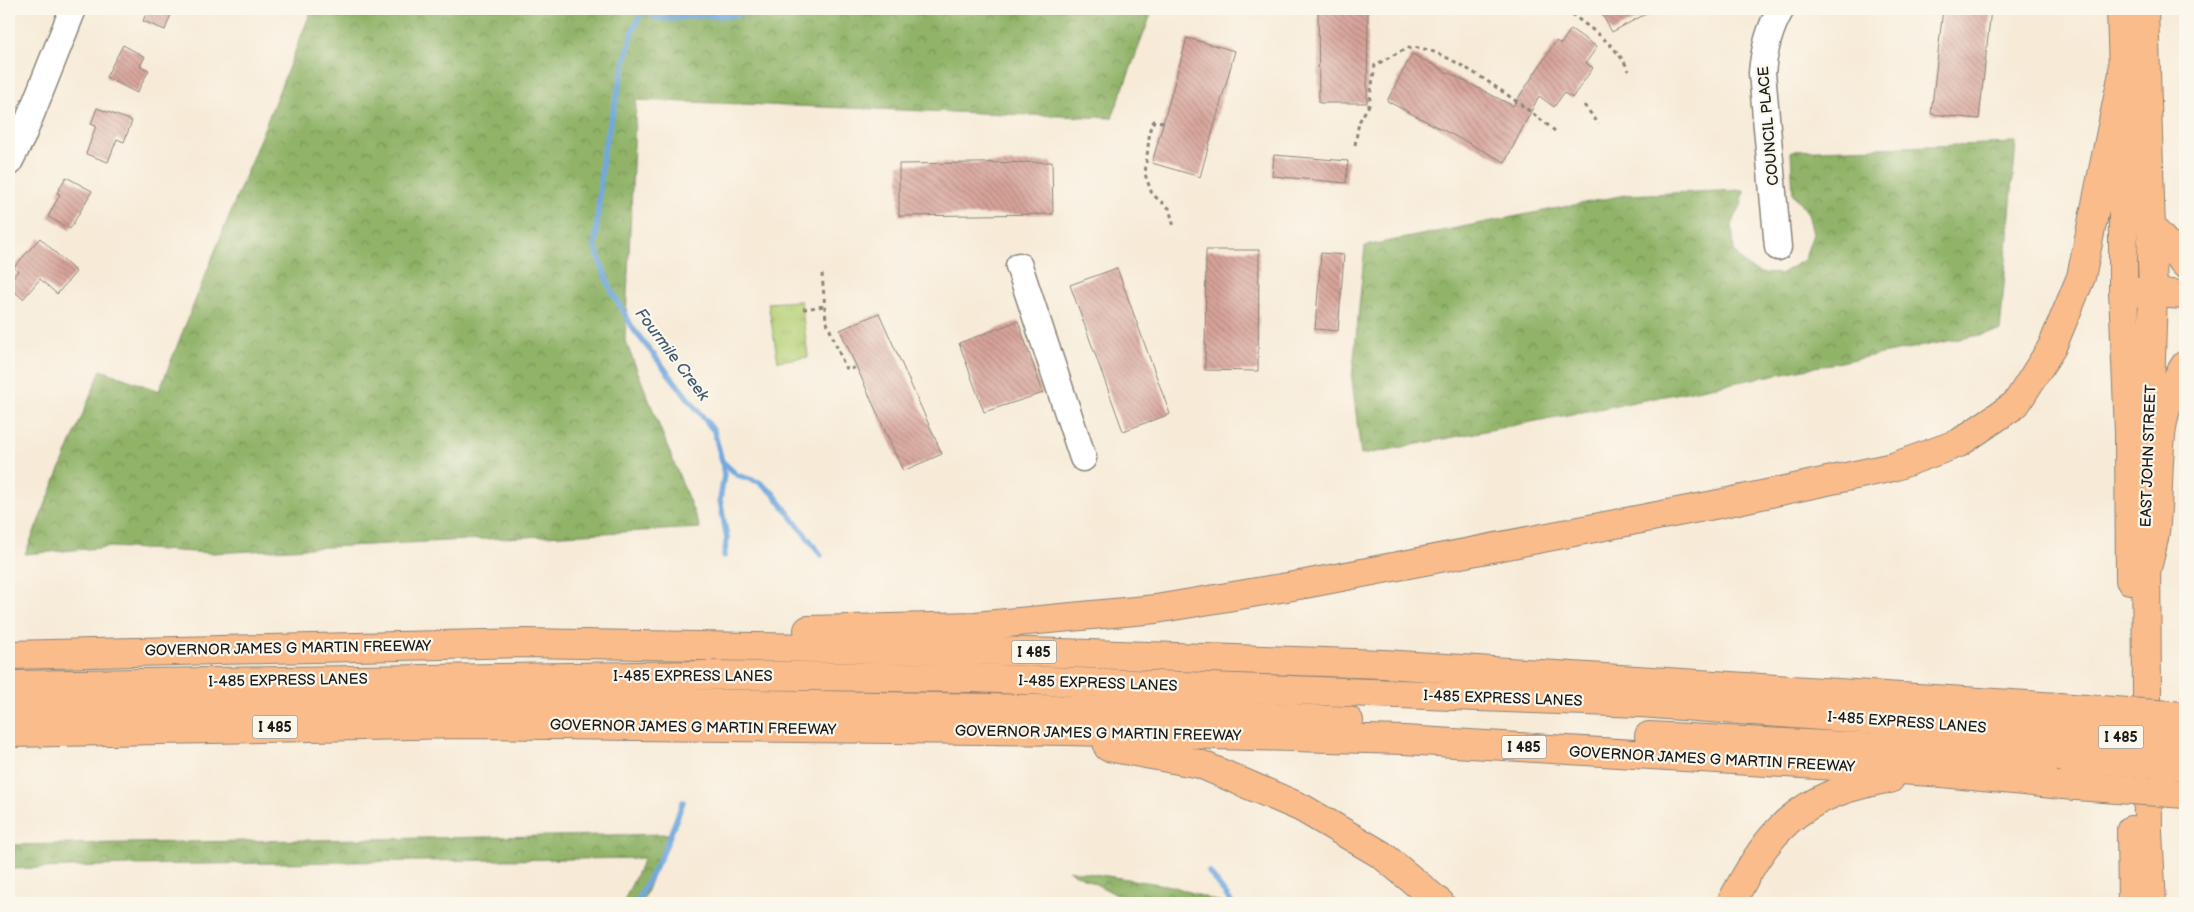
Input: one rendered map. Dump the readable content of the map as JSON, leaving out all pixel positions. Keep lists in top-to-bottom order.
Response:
{
  "streets": {
    "main road": [
      "EAST JOHN STREET",
      "GOVERNOR JAMES G MARTIN FREEWAY",
      "I 485",
      "I-485 EXPRESS LANES"
    ],
    "street": ["COUNCIL PLACE"]
  },
  "crossings": [
    ["GOVERNOR JAMES G MARTIN FREEWAY", "I-485 EXPRESS LANES"]
  ],
  "water": ["Fourmile Creek"]
}
